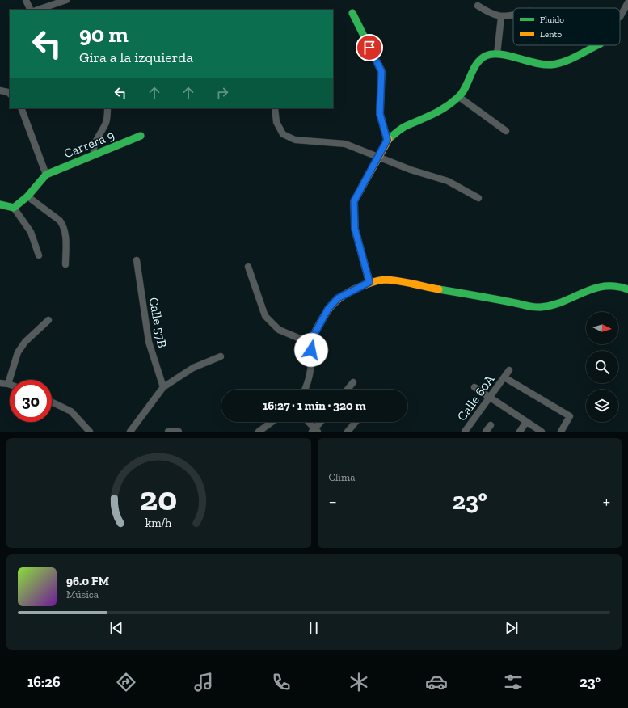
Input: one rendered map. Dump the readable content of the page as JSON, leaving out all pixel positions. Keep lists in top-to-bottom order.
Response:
{
  "streets": {
    "street": ["Carrera 9", "Calle 57B", "Calle 60A"]
  },
  "legend": ["Fluido", "Lento"],
  "north": "right",
  "page": {
    "turn": ["90 m", "Gira a la izquierda"],
    "limit": "30",
    "trip": "16:27 · 1 min · 320 m",
    "tile": "Clima",
    "heat": ["−", "23°", "+"],
    "song": ["96.0 FM", "Música"],
    "tabs": ["16:26", "23°"],
    "gauge": ["20", "km/h"]
  }
}
